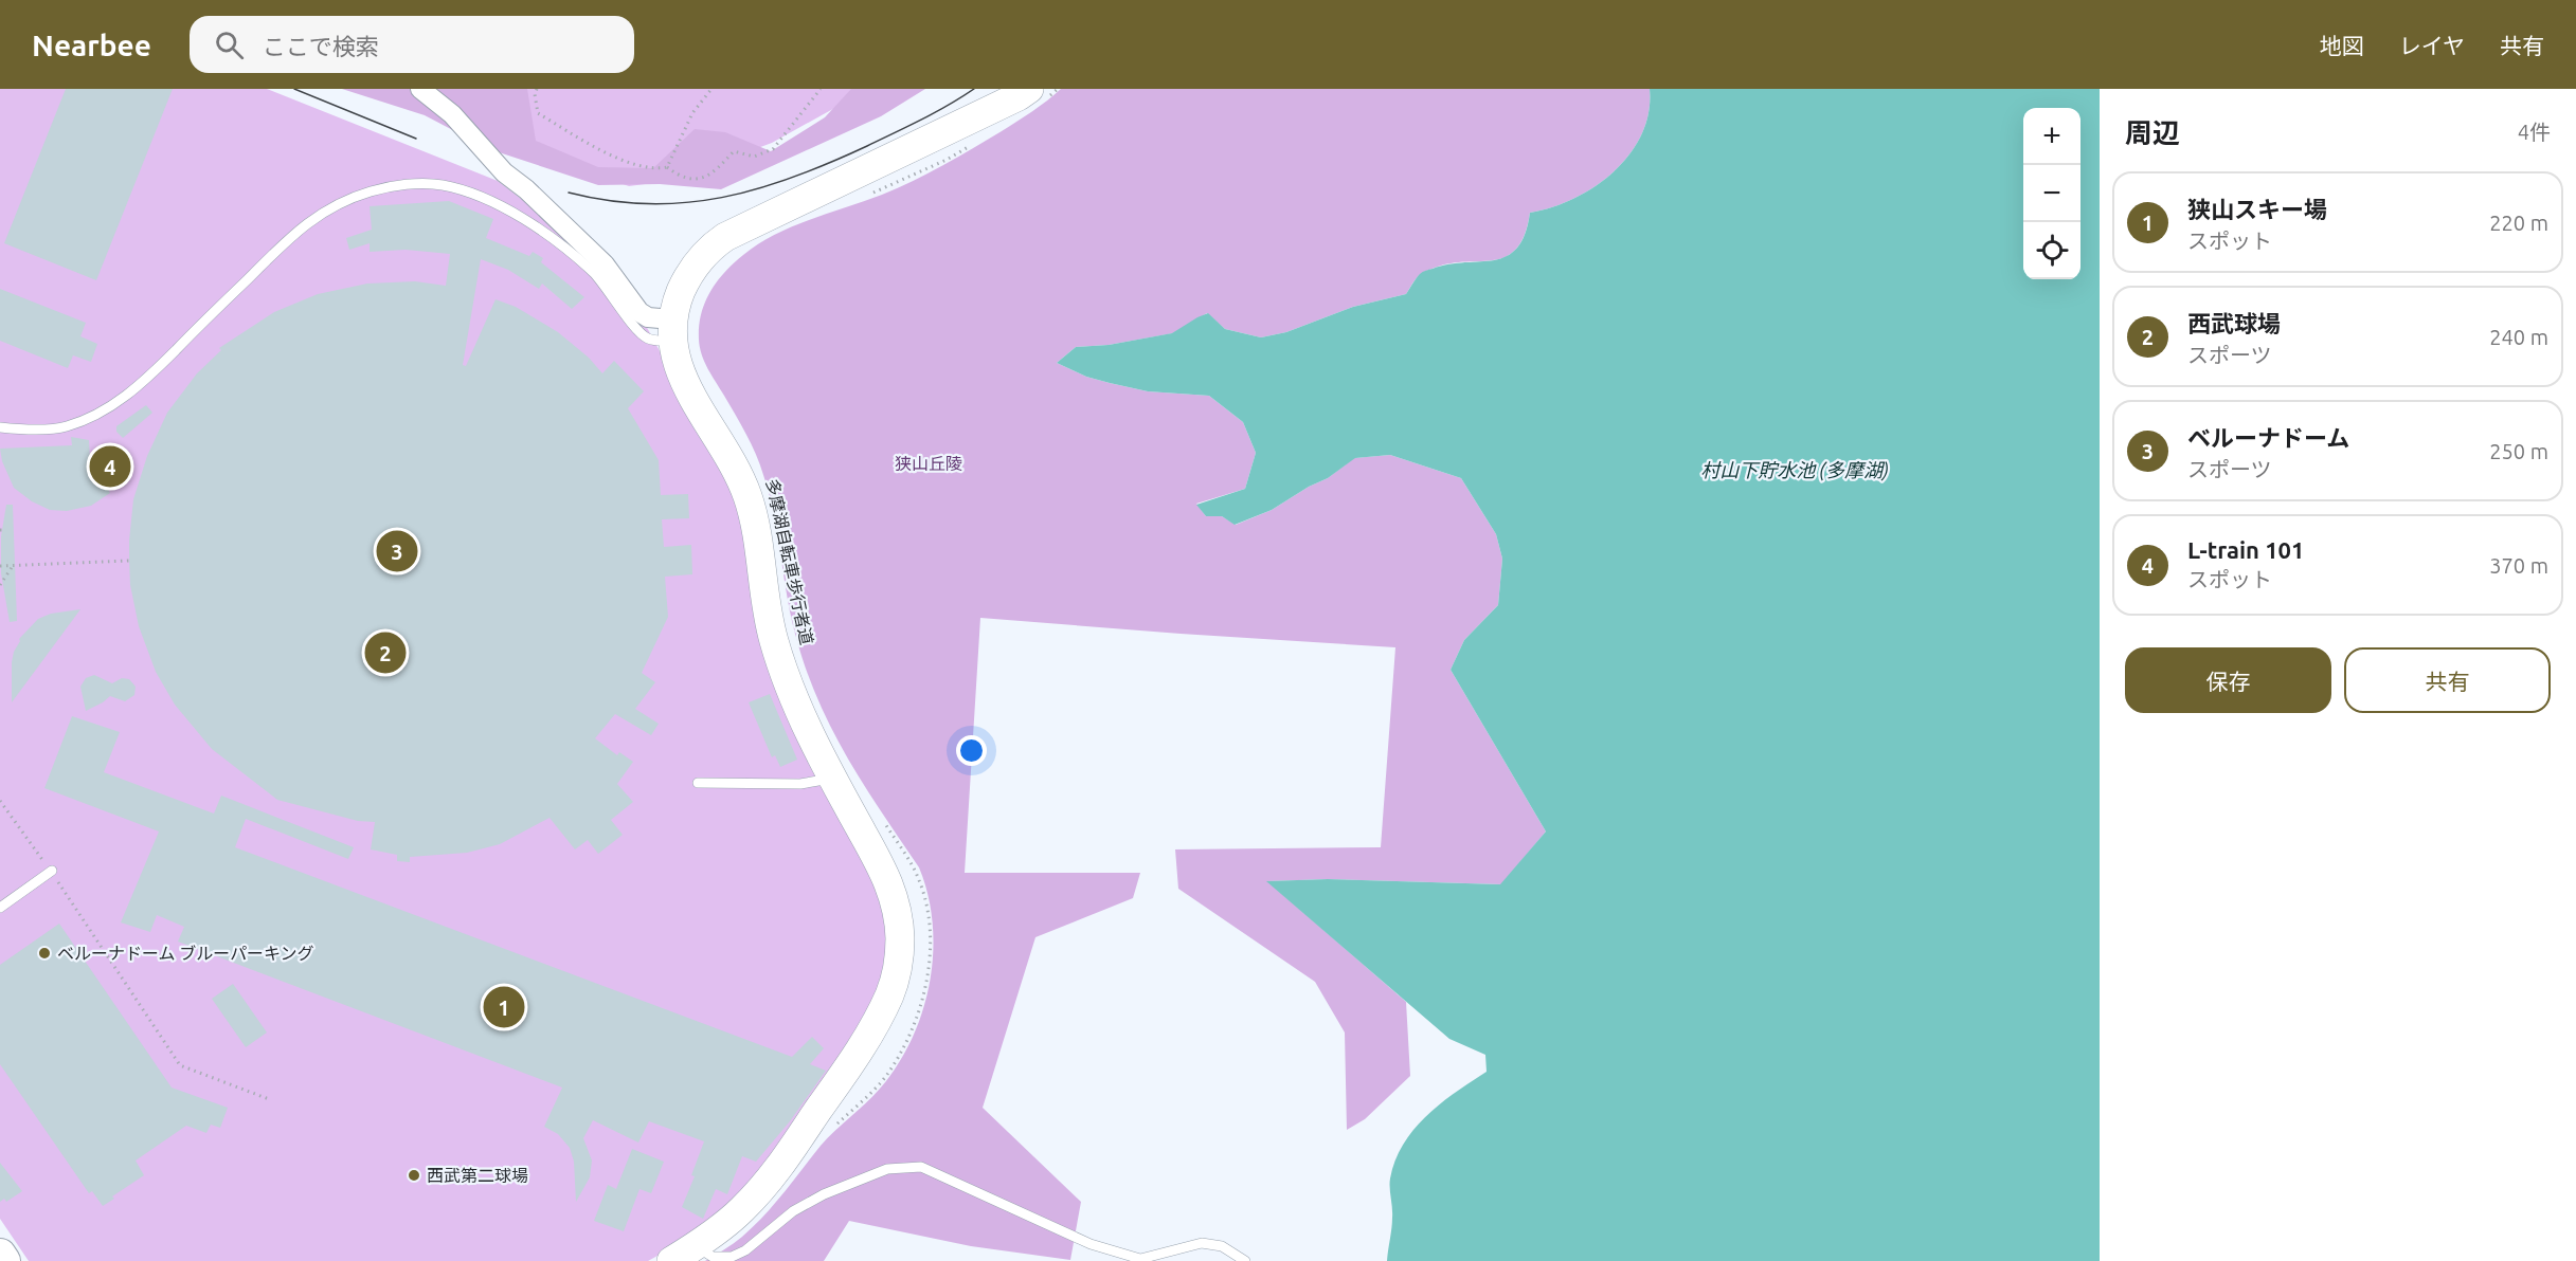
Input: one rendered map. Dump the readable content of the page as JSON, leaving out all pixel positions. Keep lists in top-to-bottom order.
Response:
{
  "water": ["村山下貯水池 (多摩湖)"],
  "parks": ["狭山丘陵"],
  "places": ["ベルーナドーム ブルーパーキング", "西武第二球場"],
  "page": {
    "header": "Nearbee",
    "search": "ここで検索",
    "nav": ["地図", "レイヤ", "共有"],
    "heading": ["周辺", "4件"],
    "map_buttons": ["+", "−"],
    "list": [
      {
        "mark": "1",
        "name": "狭山スキー場",
        "note": "スポット",
        "value": "220 m"
      },
      {
        "mark": "2",
        "name": "西武球場",
        "note": "スポーツ",
        "value": "240 m"
      },
      {
        "mark": "3",
        "name": "ベルーナドーム",
        "note": "スポーツ",
        "value": "250 m"
      },
      {
        "mark": "4",
        "name": "L-train 101",
        "note": "スポット",
        "value": "370 m"
      }
    ],
    "pins": [
      "4",
      "3",
      "2",
      "1"
    ],
    "buttons": ["保存", "共有"]
  }
}
